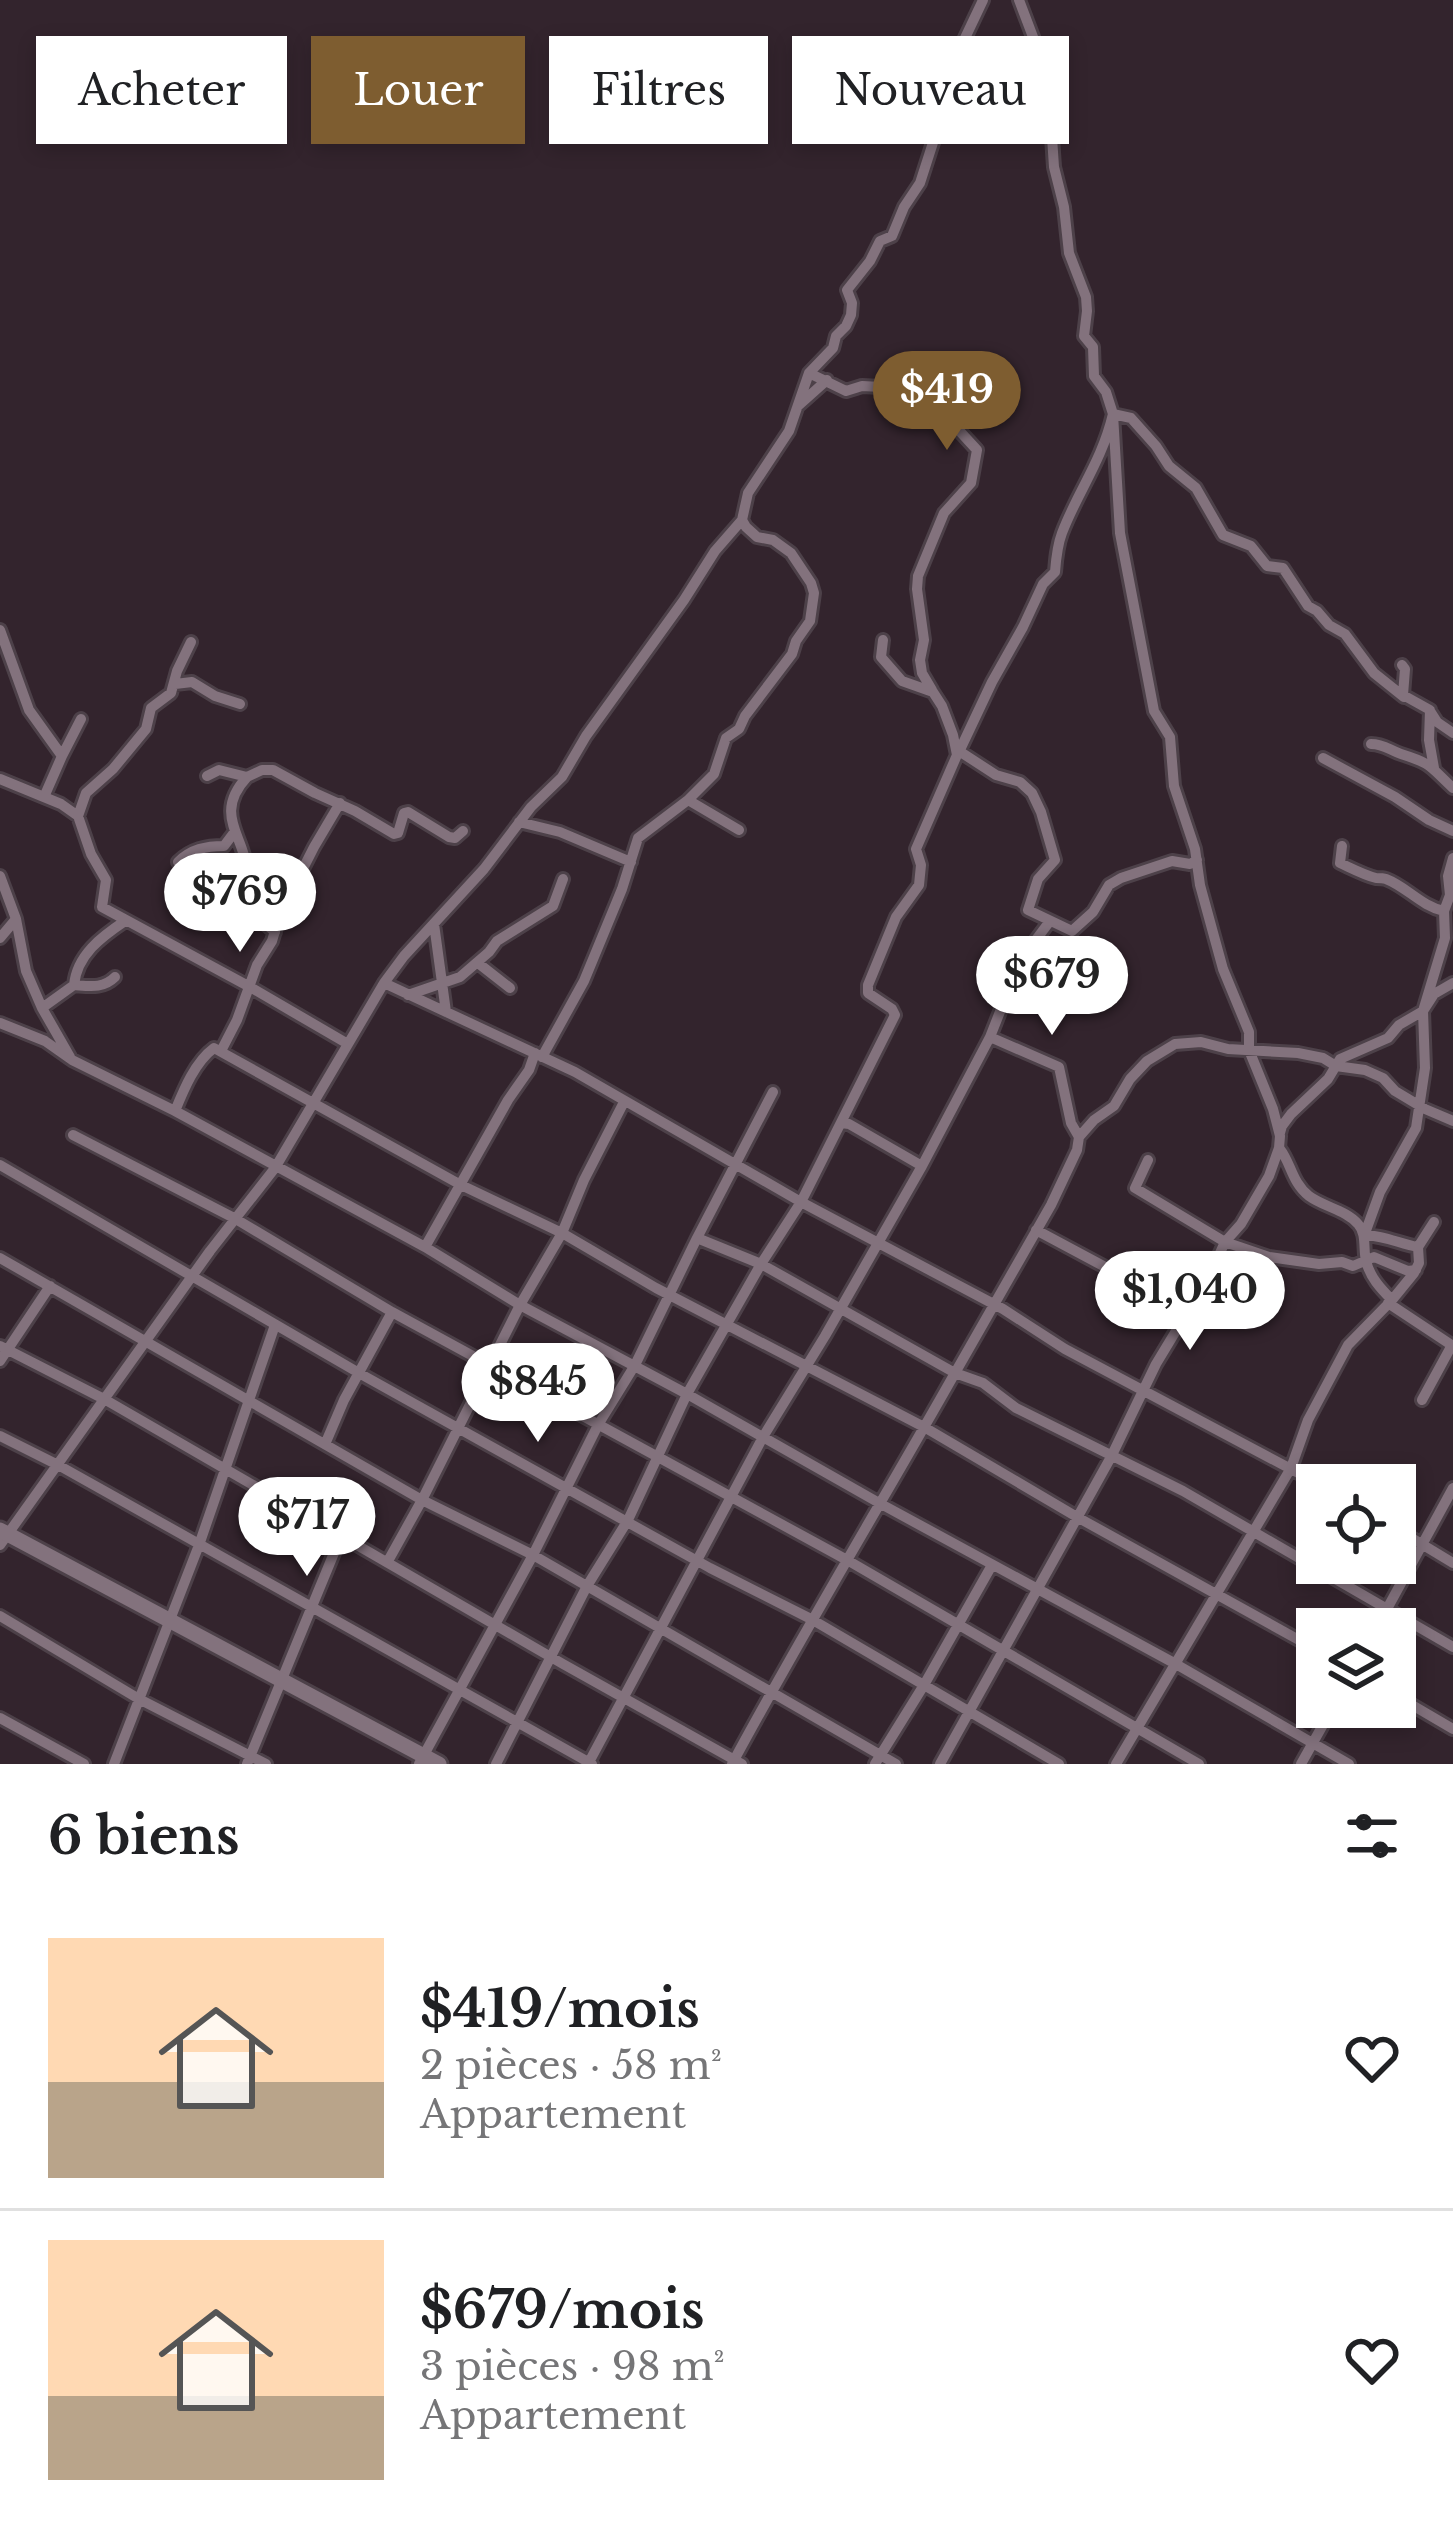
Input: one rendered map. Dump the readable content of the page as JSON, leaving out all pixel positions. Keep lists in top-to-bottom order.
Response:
{
  "page": {
    "chip": [
      "Acheter",
      "Louer",
      "Filtres",
      "Nouveau"
    ],
    "price": [
      "$419",
      "$769",
      "$679",
      "$1,040",
      "$845",
      "$717"
    ],
    "heading": "6 biens",
    "list": [
      {
        "name": "$419/mois",
        "note": "2 pièces · 58 m² · Appartement"
      },
      {
        "name": "$679/mois",
        "note": "3 pièces · 98 m² · Appartement"
      }
    ]
  }
}
